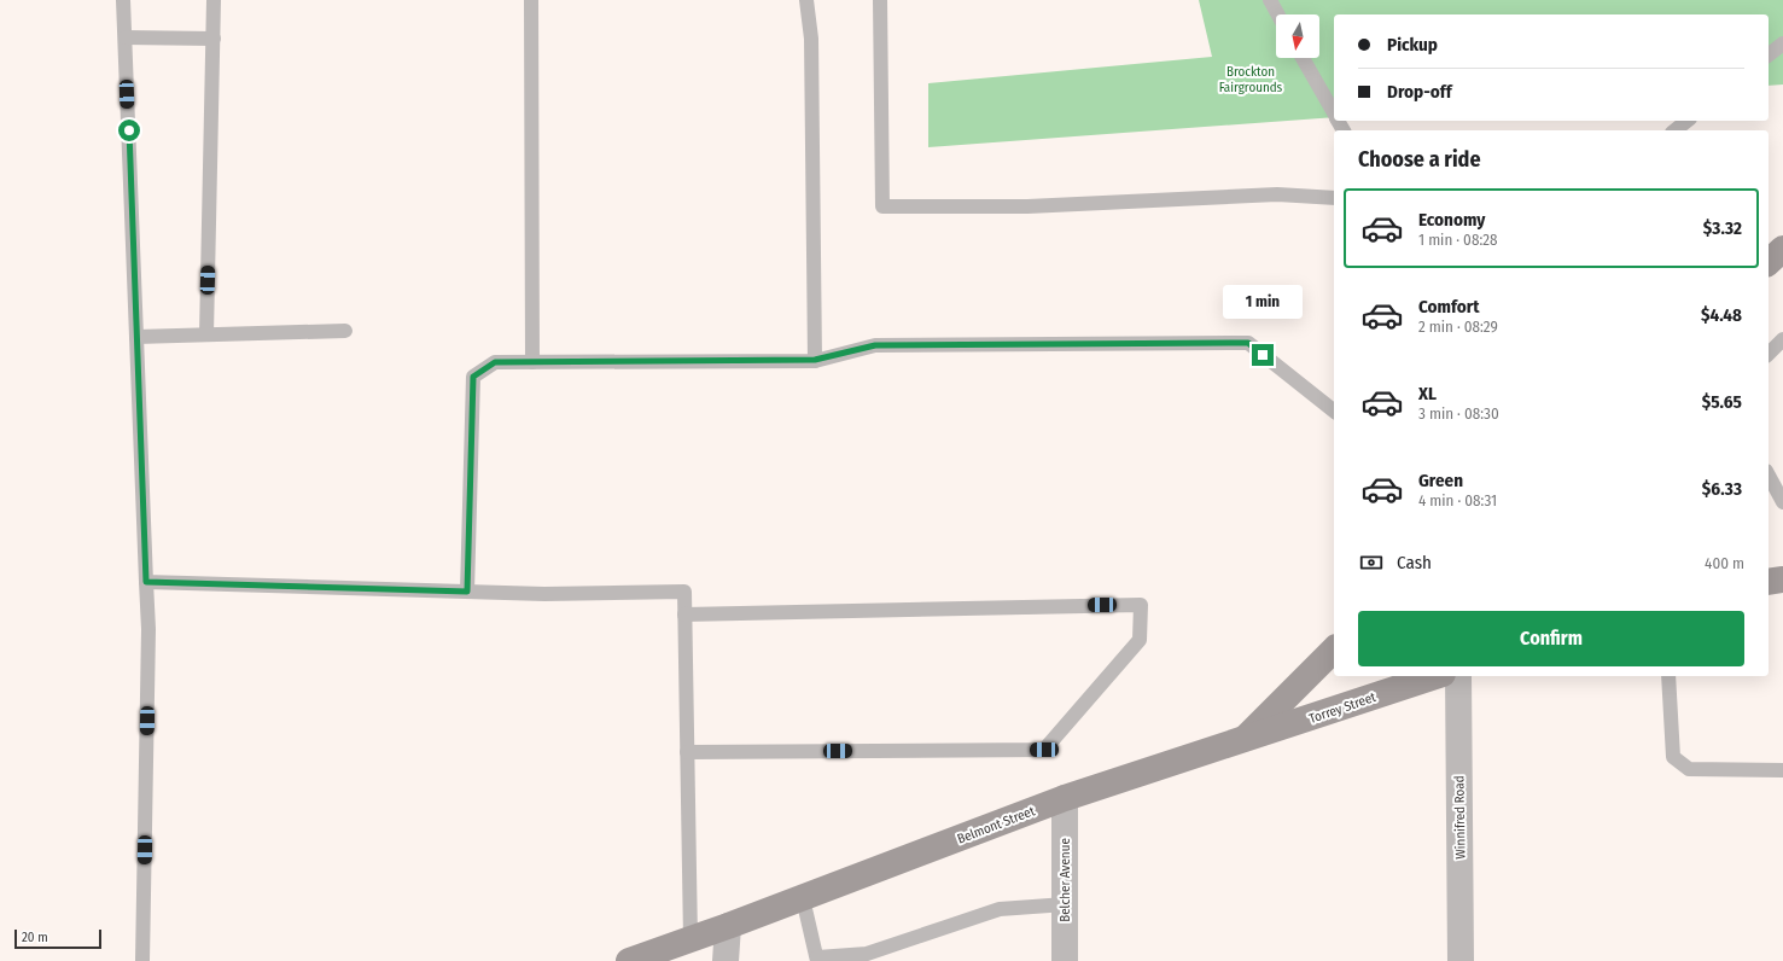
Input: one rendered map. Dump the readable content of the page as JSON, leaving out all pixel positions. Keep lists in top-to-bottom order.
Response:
{
  "streets": {
    "main road": ["Torrey Street", "Belmont Street"],
    "street": ["Winnifred Road", "Belcher Avenue"]
  },
  "crossings": [
    ["Torrey Street", "Belmont Street"],
    ["Belmont Street", "Belcher Avenue"]
  ],
  "parks": ["Brockton Fairgrounds"],
  "scale_bar": "20 m",
  "north": "bottom",
  "page": {
    "banner": ["Pickup", "Drop-off"],
    "heading": "Choose a ride",
    "list": [
      {
        "name": "Economy",
        "note": "1 min · 08:28",
        "value": "$3.32"
      },
      {
        "name": "Comfort",
        "note": "2 min · 08:29",
        "value": "$4.48"
      },
      {
        "name": "XL",
        "note": "3 min · 08:30",
        "value": "$5.65"
      },
      {
        "name": "Green",
        "note": "4 min · 08:31",
        "value": "$6.33"
      }
    ],
    "bubble": "1 min",
    "pay": ["Cash", "400 m"],
    "buttons": "Confirm",
    "scale": "20 m"
  }
}
